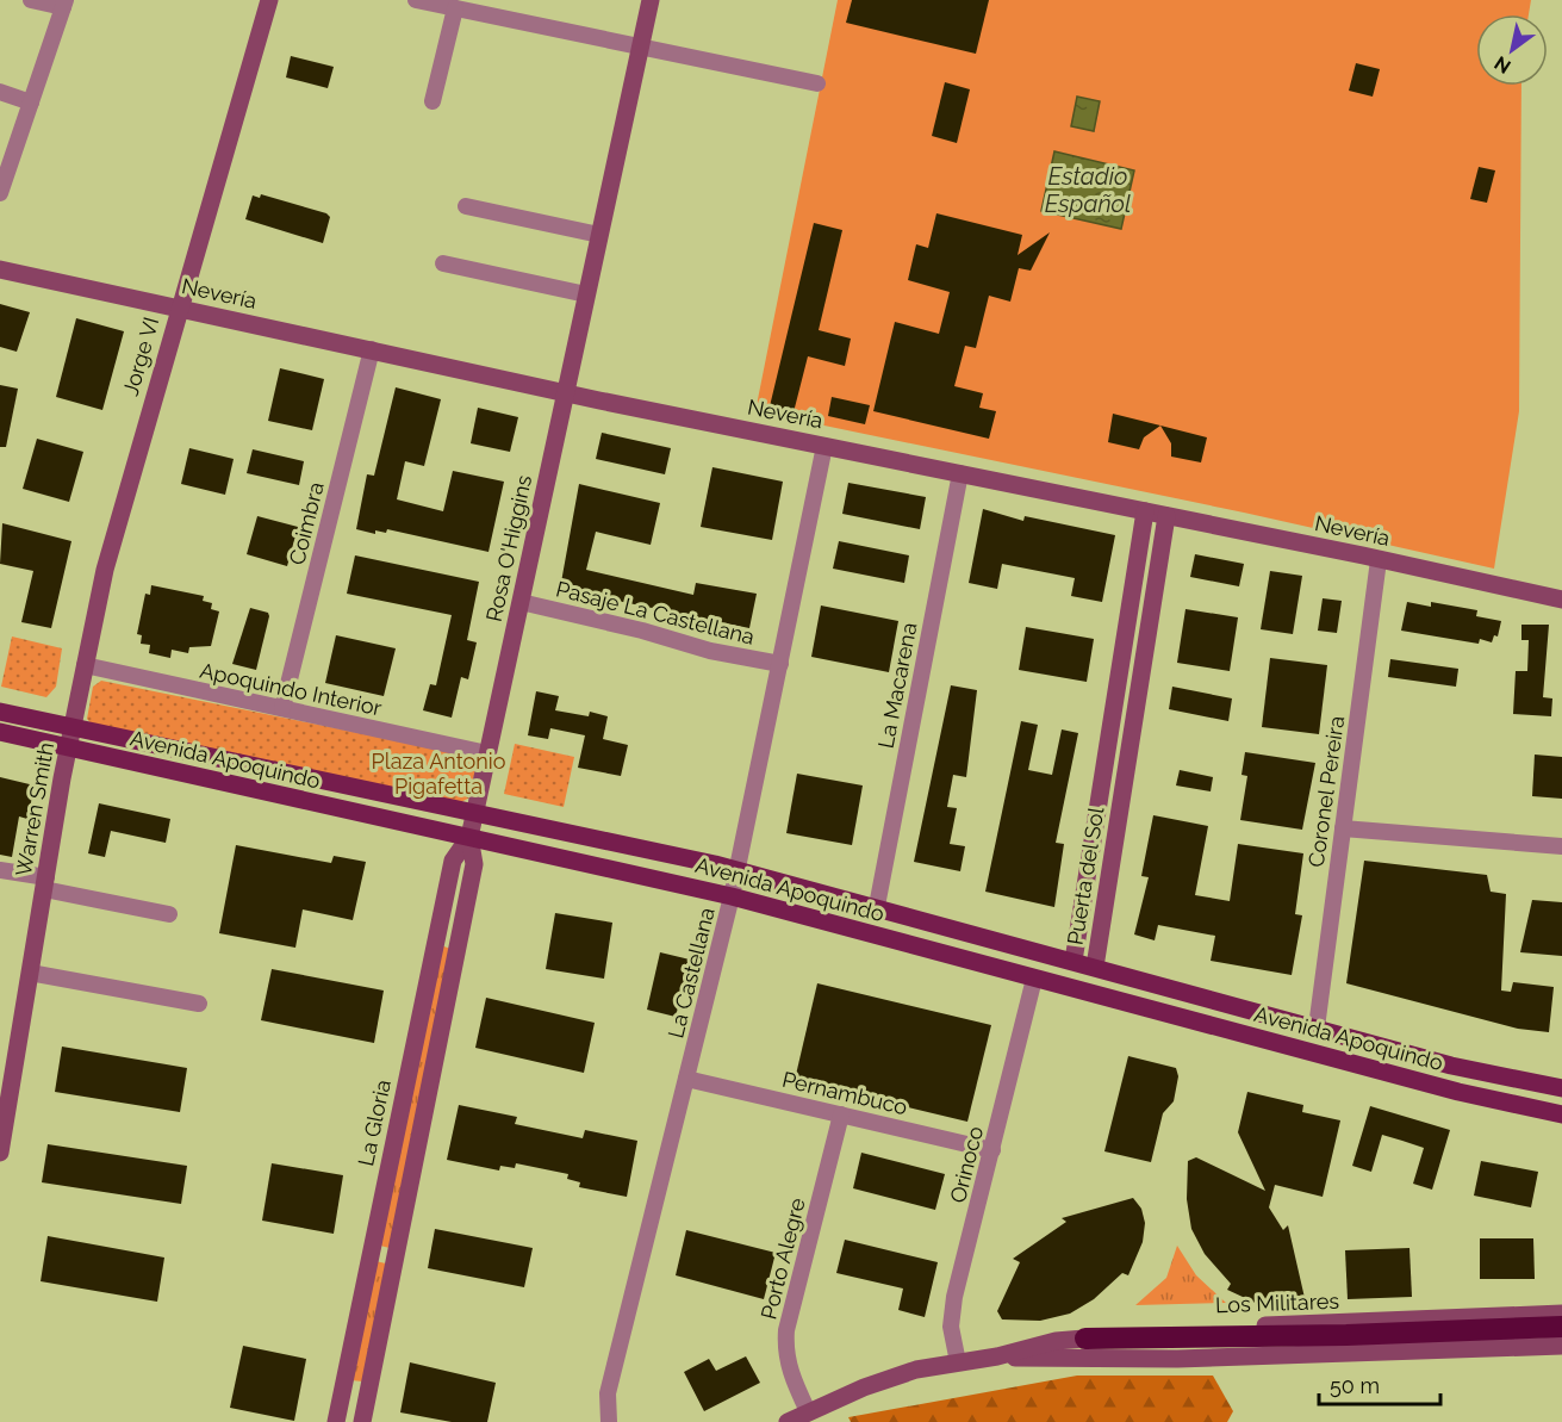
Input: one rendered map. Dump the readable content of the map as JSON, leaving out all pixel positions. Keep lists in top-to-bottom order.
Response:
{
  "streets": {
    "main road": ["Avenida Apoquindo"],
    "street": [
      "Nevería",
      "Jorge VI",
      "Coimbra",
      "Rosa O'Higgins",
      "Pasaje La Castellana",
      "La Macarena",
      "Apoquindo Interior",
      "Coronel Pereira",
      "Warren Smith",
      "Puerta del Sol",
      "La Castellana",
      "Pernambuco",
      "La Gloria",
      "Orinoco",
      "Porto Alegre",
      "Los Militares"
    ]
  },
  "crossings": [
    ["Nevería", "Jorge VI"],
    ["Nevería", "Coimbra"],
    ["Nevería", "Rosa O'Higgins"],
    ["Nevería", "La Macarena"],
    ["Nevería", "Coronel Pereira"],
    ["Nevería", "Puerta del Sol"],
    ["Nevería", "La Castellana"],
    ["Jorge VI", "Apoquindo Interior"],
    ["Jorge VI", "Avenida Apoquindo"],
    ["Jorge VI", "Warren Smith"],
    ["Coimbra", "Apoquindo Interior"],
    ["Rosa O'Higgins", "Pasaje La Castellana"],
    ["Rosa O'Higgins", "Apoquindo Interior"],
    ["Rosa O'Higgins", "Avenida Apoquindo"],
    ["Rosa O'Higgins", "La Gloria"],
    ["Pasaje La Castellana", "La Castellana"],
    ["La Macarena", "Avenida Apoquindo"],
    ["Avenida Apoquindo", "Coronel Pereira"],
    ["Avenida Apoquindo", "Warren Smith"],
    ["Avenida Apoquindo", "Puerta del Sol"],
    ["Avenida Apoquindo", "La Castellana"],
    ["Avenida Apoquindo", "La Gloria"],
    ["Avenida Apoquindo", "Orinoco"],
    ["La Castellana", "Pernambuco"],
    ["Pernambuco", "Orinoco"],
    ["Pernambuco", "Porto Alegre"],
    ["Orinoco", "Los Militares"],
    ["Porto Alegre", "Los Militares"]
  ],
  "water": ["Estadio Español"],
  "parks": ["Plaza Antonio Pigafetta"],
  "scale_bar": "50 m",
  "north": "bottom left"
}
